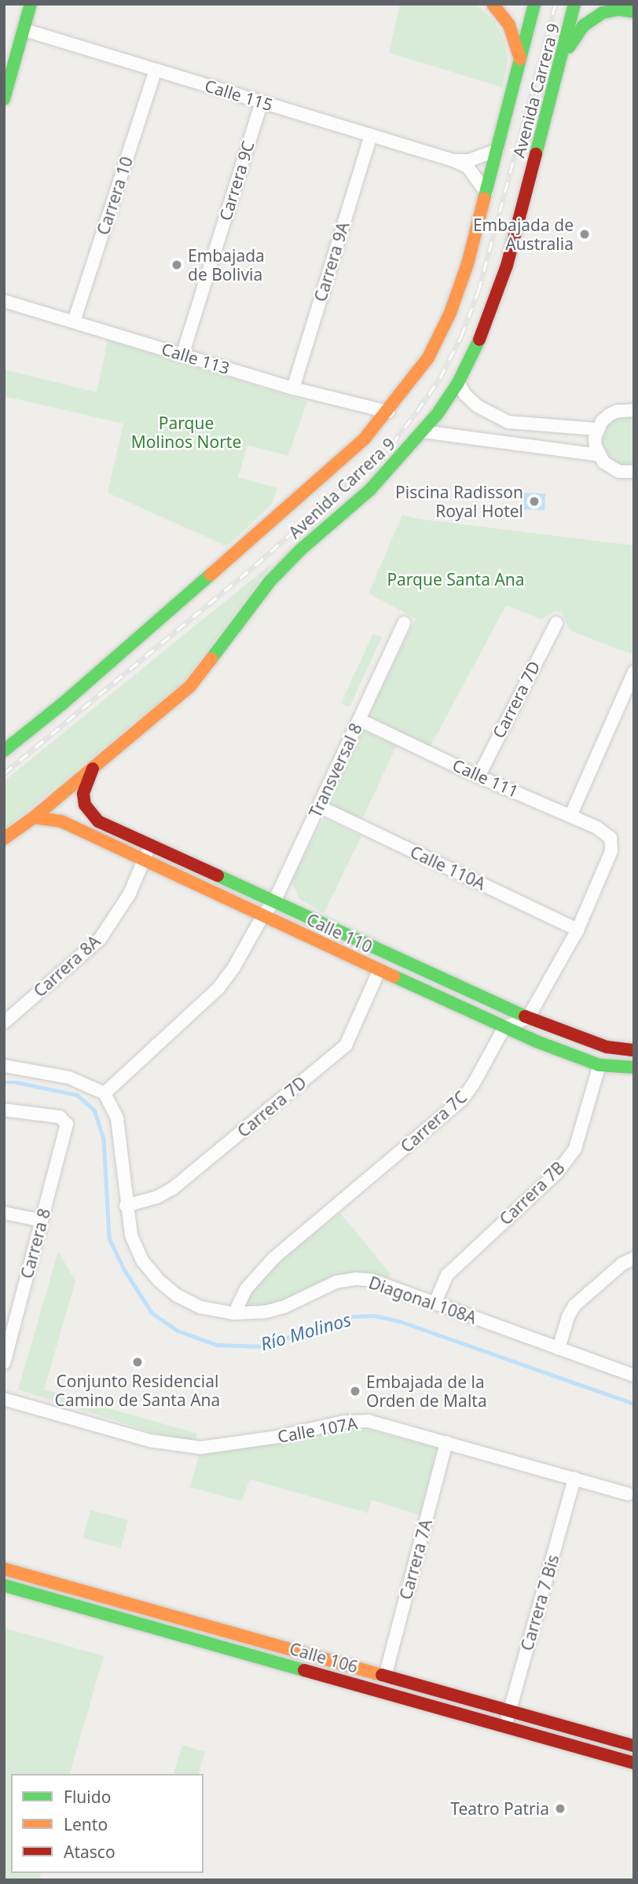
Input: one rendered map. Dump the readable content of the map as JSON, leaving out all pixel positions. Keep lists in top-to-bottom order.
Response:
{
  "streets": {
    "main road": ["Avenida Carrera 9", "Calle 110", "Calle 106"],
    "street": [
      "Calle 115",
      "Carrera 9C",
      "Carrera 10",
      "Carrera 9A",
      "Calle 113",
      "Carrera 7D",
      "Transversal 8",
      "Calle 111",
      "Calle 110A",
      "Carrera 8A",
      "Carrera 7C",
      "Carrera 7B",
      "Carrera 8",
      "Diagonal 108A",
      "Calle 107A",
      "Carrera 7A",
      "Carrera 7 Bis"
    ]
  },
  "crossings": [
    ["Avenida Carrera 9", "Calle 115"],
    ["Avenida Carrera 9", "Calle 113"],
    ["Avenida Carrera 9", "Calle 110"],
    ["Calle 115", "Carrera 9C"],
    ["Calle 115", "Carrera 10"],
    ["Calle 115", "Carrera 9A"],
    ["Carrera 9C", "Calle 113"],
    ["Carrera 10", "Calle 113"],
    ["Carrera 9A", "Calle 113"],
    ["Carrera 7D", "Calle 111"],
    ["Carrera 7D", "Calle 110"],
    ["Carrera 7D", "Diagonal 108A"],
    ["Transversal 8", "Calle 111"],
    ["Transversal 8", "Calle 110A"],
    ["Transversal 8", "Calle 110"],
    ["Calle 111", "Calle 110A"],
    ["Calle 110", "Carrera 8A"],
    ["Calle 110", "Carrera 7C"],
    ["Calle 110", "Carrera 7B"],
    ["Carrera 7C", "Diagonal 108A"],
    ["Carrera 7B", "Diagonal 108A"],
    ["Calle 107A", "Carrera 7A"],
    ["Calle 107A", "Carrera 7 Bis"],
    ["Carrera 7A", "Calle 106"],
    ["Carrera 7 Bis", "Calle 106"]
  ],
  "water": ["Río Molinos"],
  "parks": ["Parque Molinos Norte", "Parque Santa Ana"],
  "places": [
    "Embajada de Australia",
    "Embajada de Bolivia",
    "Piscina Radisson Royal Hotel",
    "Conjunto Residencial Camino de Santa Ana",
    "Embajada de la Orden de Malta",
    "Teatro Patria"
  ],
  "legend": ["Fluido", "Lento", "Atasco"]
}
